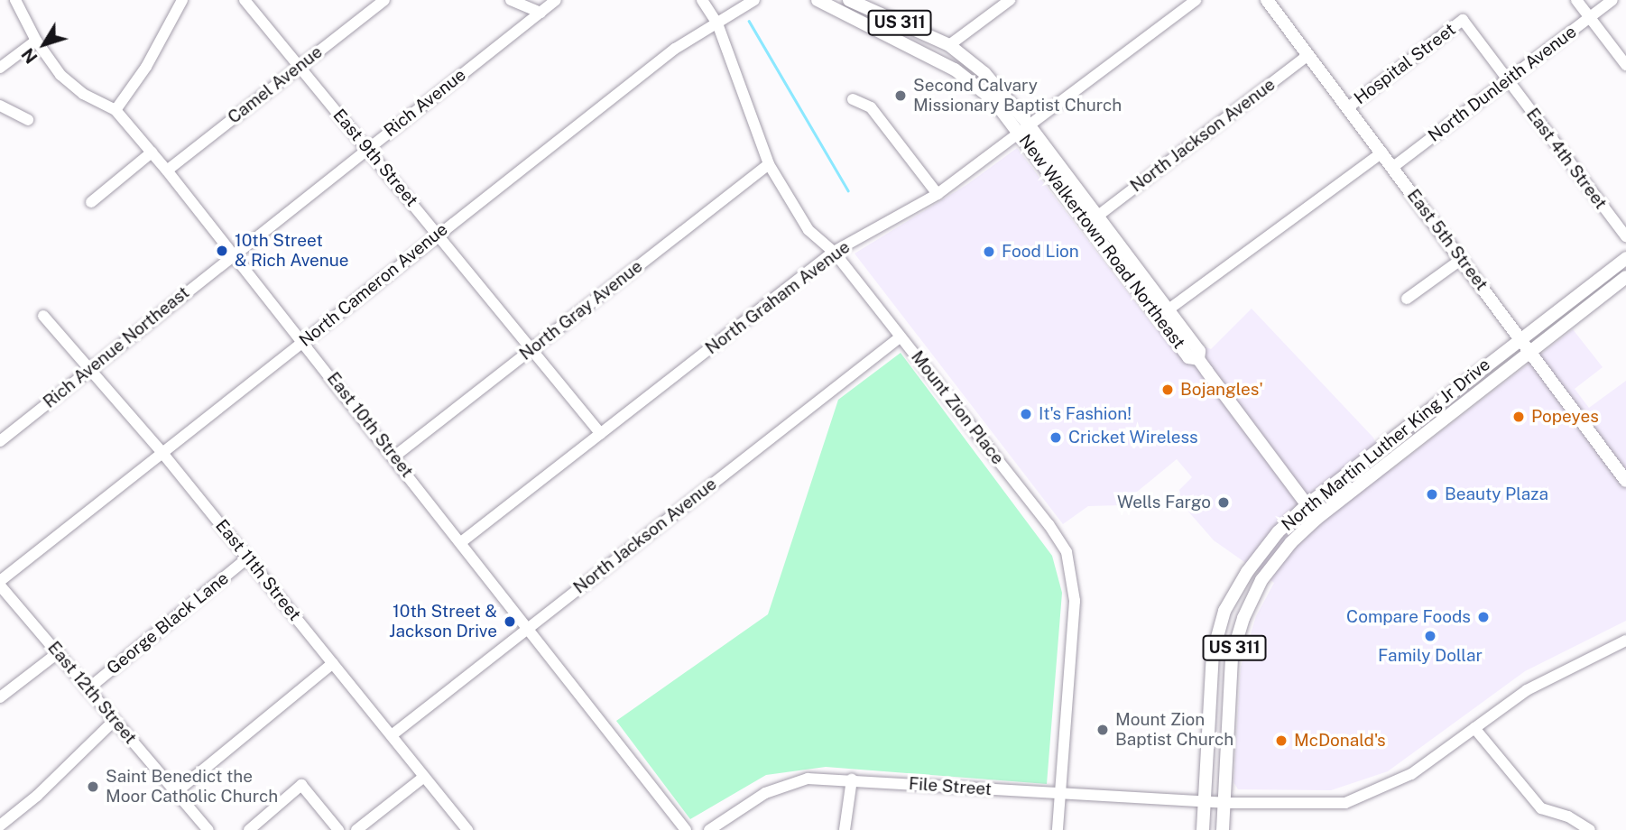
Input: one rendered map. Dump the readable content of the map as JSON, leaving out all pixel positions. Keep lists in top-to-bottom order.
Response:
{
  "streets": {
    "main road": [
      "US 311",
      "East 5th Street",
      "New Walkertown Road Northeast",
      "North Martin Luther King Jr Drive"
    ],
    "street": [
      "Hospital Street",
      "North Dunleith Avenue",
      "Camel Avenue",
      "Rich Avenue",
      "North Jackson Avenue",
      "East 9th Street",
      "East 4th Street",
      "North Cameron Avenue",
      "North Graham Avenue",
      "North Gray Avenue",
      "Rich Avenue Northeast",
      "Mount Zion Place",
      "East 10th Street",
      "East 11th Street",
      "George Black Lane",
      "East 12th Street",
      "File Street"
    ]
  },
  "crossings": [
    ["Hospital Street", "East 4th Street"],
    ["Hospital Street", "East 5th Street"],
    ["North Dunleith Avenue", "East 4th Street"],
    ["North Dunleith Avenue", "East 5th Street"],
    ["Camel Avenue", "East 9th Street"],
    ["Camel Avenue", "East 10th Street"],
    ["Rich Avenue", "East 9th Street"],
    ["Rich Avenue", "Rich Avenue Northeast"],
    ["Rich Avenue", "East 10th Street"],
    ["North Jackson Avenue", "East 5th Street"],
    ["North Jackson Avenue", "New Walkertown Road Northeast"],
    ["North Jackson Avenue", "Mount Zion Place"],
    ["North Jackson Avenue", "East 10th Street"],
    ["North Jackson Avenue", "East 11th Street"],
    ["East 9th Street", "North Cameron Avenue"],
    ["East 9th Street", "North Graham Avenue"],
    ["East 9th Street", "North Gray Avenue"],
    ["East 5th Street", "North Martin Luther King Jr Drive"],
    ["New Walkertown Road Northeast", "North Graham Avenue"],
    ["New Walkertown Road Northeast", "North Martin Luther King Jr Drive"],
    ["North Cameron Avenue", "Mount Zion Place"],
    ["North Cameron Avenue", "East 10th Street"],
    ["North Cameron Avenue", "East 11th Street"],
    ["North Cameron Avenue", "East 12th Street"],
    ["North Graham Avenue", "Mount Zion Place"],
    ["North Graham Avenue", "East 10th Street"],
    ["North Gray Avenue", "Mount Zion Place"],
    ["North Gray Avenue", "East 10th Street"],
    ["Rich Avenue Northeast", "East 10th Street"],
    ["Rich Avenue Northeast", "East 11th Street"],
    ["Mount Zion Place", "File Street"],
    ["North Martin Luther King Jr Drive", "File Street"],
    ["East 11th Street", "George Black Lane"],
    ["George Black Lane", "East 12th Street"]
  ],
  "places": [
    "Second Calvary Missionary Baptist Church",
    "10th Street & Rich Avenue",
    "Food Lion",
    "Bojangles'",
    "It's Fashion!",
    "Popeyes",
    "Cricket Wireless",
    "Beauty Plaza",
    "Wells Fargo",
    "Compare Foods",
    "10th Street & Jackson Drive",
    "Family Dollar",
    "Mount Zion Baptist Church",
    "McDonald's",
    "Saint Benedict the Moor Catholic Church"
  ],
  "north": "bottom left"
}
